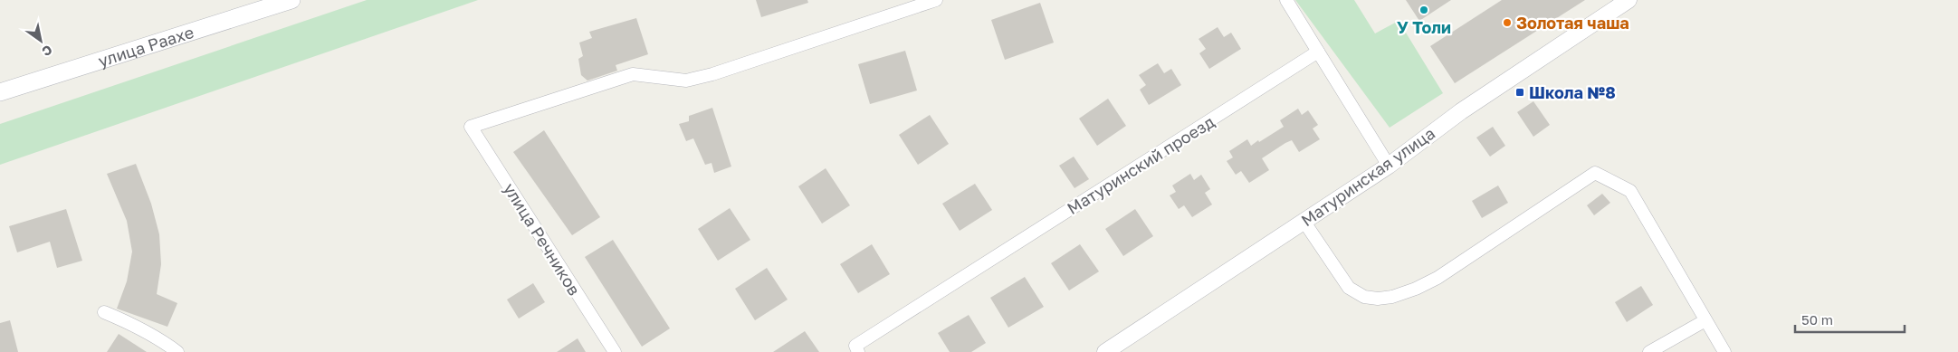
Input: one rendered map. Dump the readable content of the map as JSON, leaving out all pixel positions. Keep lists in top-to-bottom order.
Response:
{
  "streets": {
    "main road": ["улица Раахе"],
    "street": ["Матуринский проезд", "Матуринская улица", "улица Речников"]
  },
  "places": {
    "other": ["У Толи", "Золотая чаша"],
    "transit": ["Школа №8"]
  },
  "scale_bar": "50 m",
  "north": "bottom right"
}
